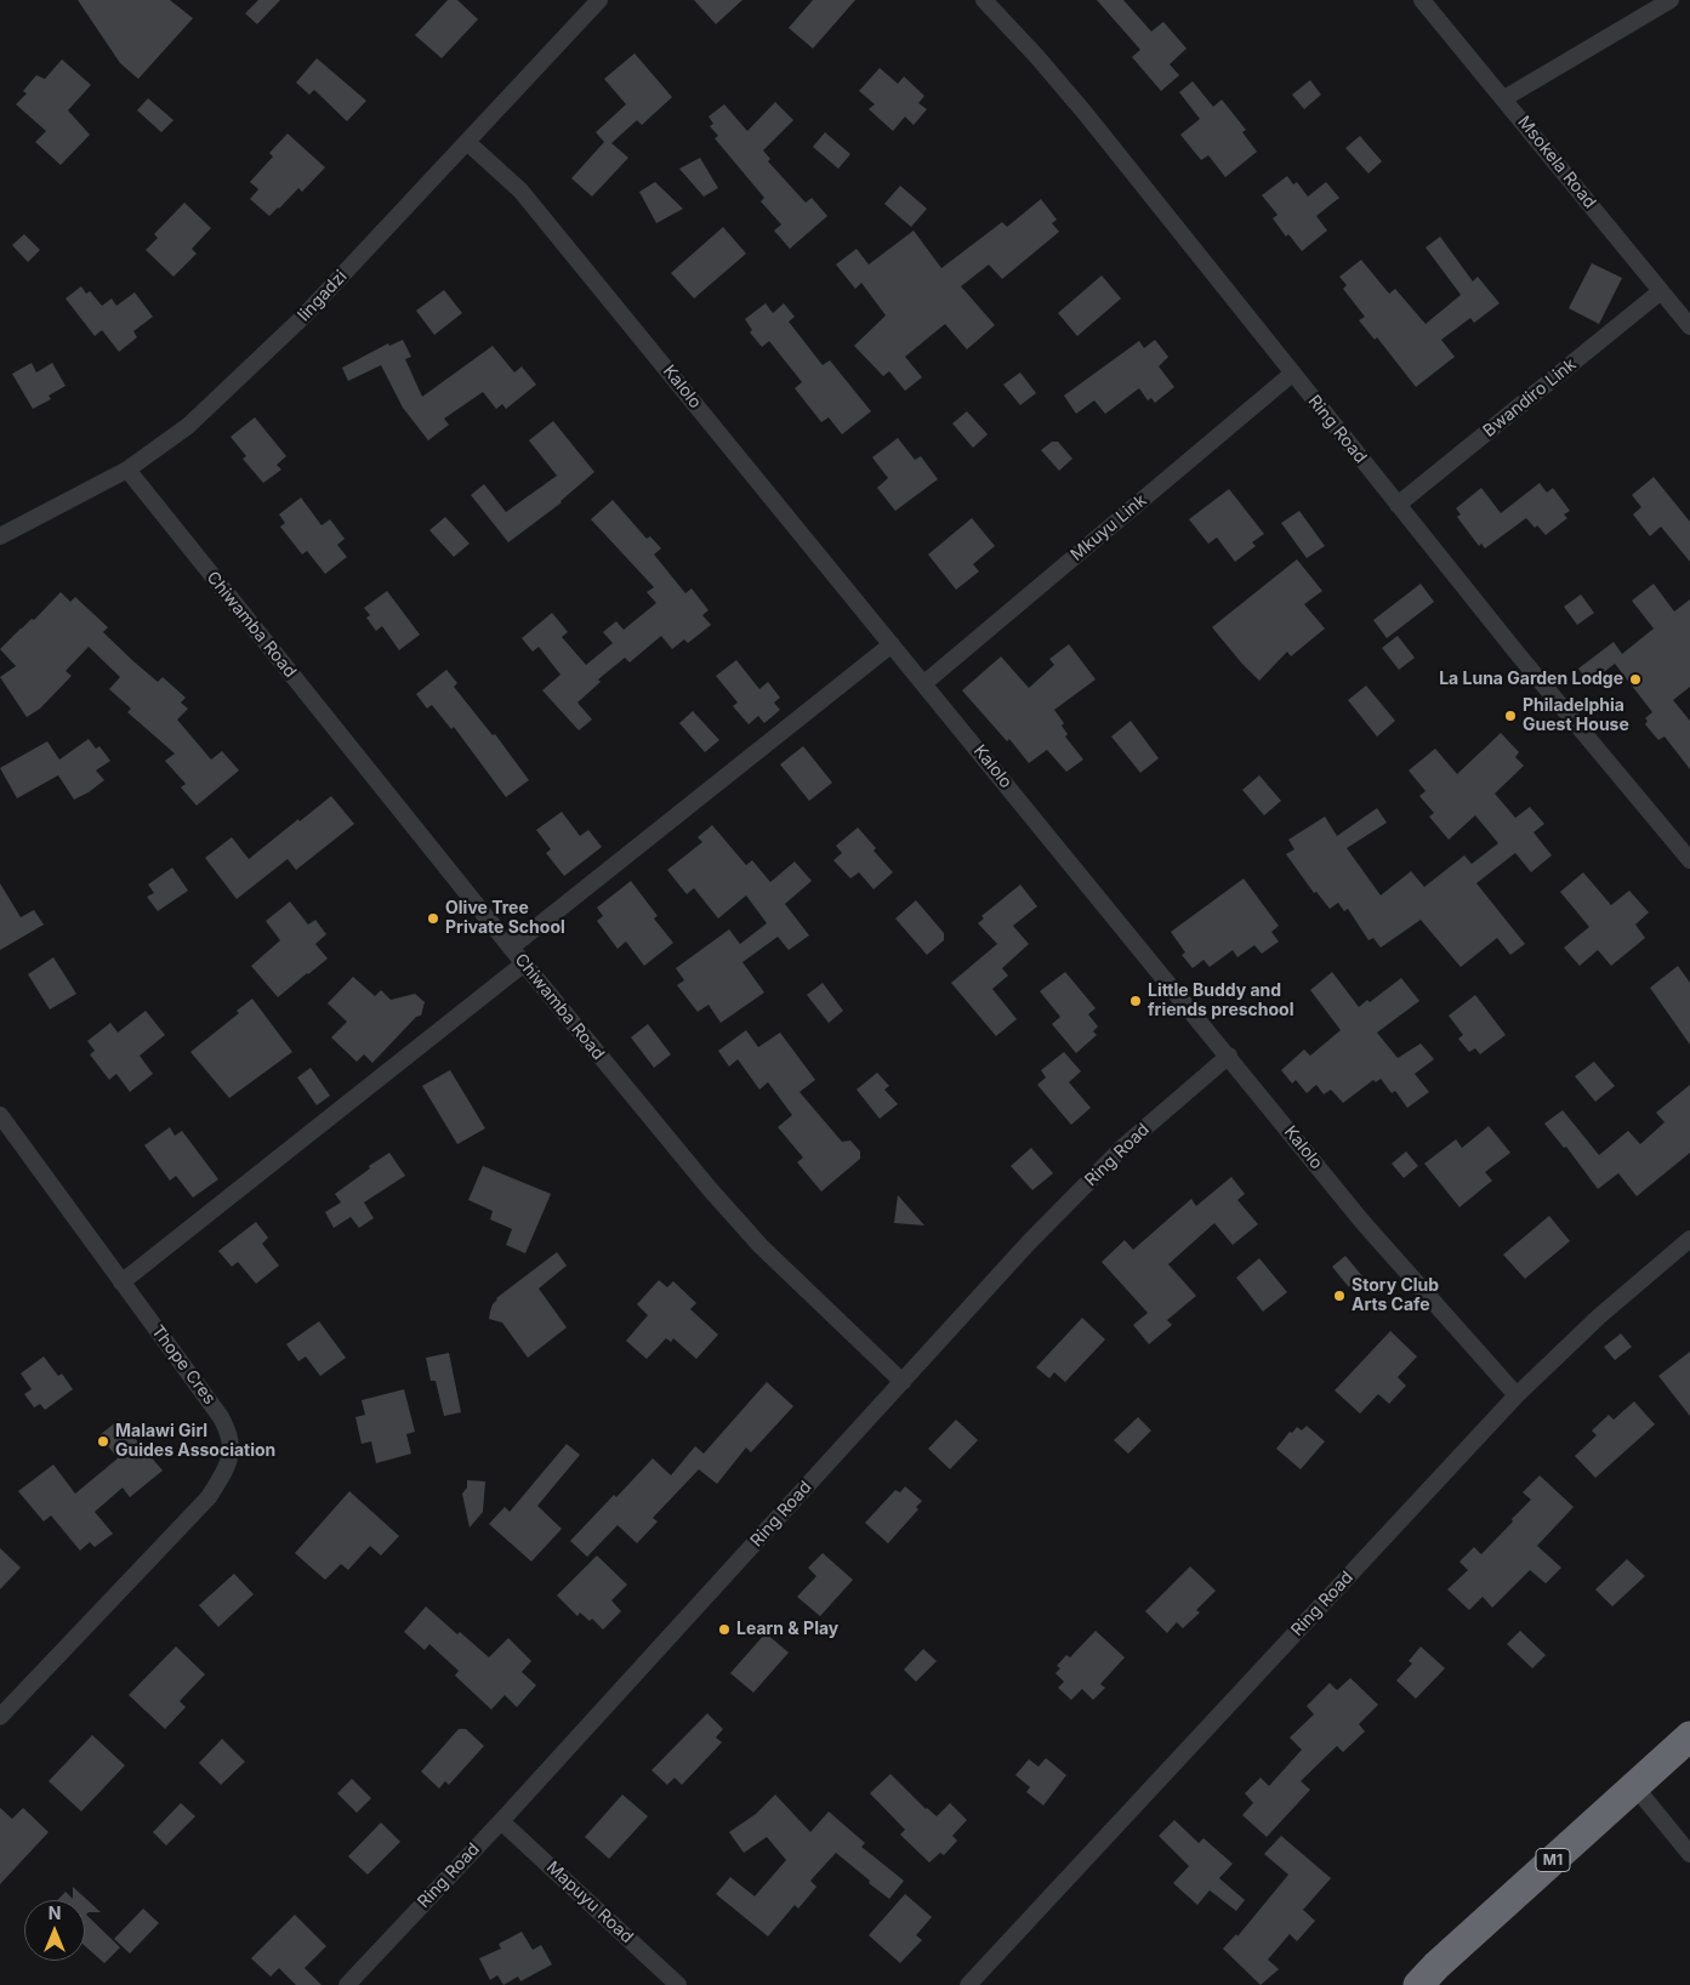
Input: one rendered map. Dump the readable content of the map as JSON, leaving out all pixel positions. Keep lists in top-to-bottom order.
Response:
{
  "streets": {
    "highway": ["M1"],
    "street": [
      "Msokela Road",
      "lingadzi",
      "Kalolo",
      "Bwandiro Link",
      "Ring Road",
      "Mkuyu Link",
      "Chiwamba Road",
      "Thope Cres",
      "Mapuyu Road"
    ]
  },
  "crossings": [
    ["Msokela Road", "Bwandiro Link"],
    ["lingadzi", "Kalolo"],
    ["lingadzi", "Chiwamba Road"],
    ["Kalolo", "Ring Road"],
    ["Kalolo", "Mkuyu Link"],
    ["Bwandiro Link", "Ring Road"],
    ["Ring Road", "Mkuyu Link"],
    ["Ring Road", "Chiwamba Road"],
    ["Ring Road", "Mapuyu Road"]
  ],
  "places": [
    "La Luna Garden Lodge",
    "Philadelphia Guest House",
    "Olive Tree Private School",
    "Little Buddy and friends preschool",
    "Story Club Arts Cafe",
    "Malawi Girl Guides Association",
    "Learn & Play"
  ],
  "north": "top"
}
